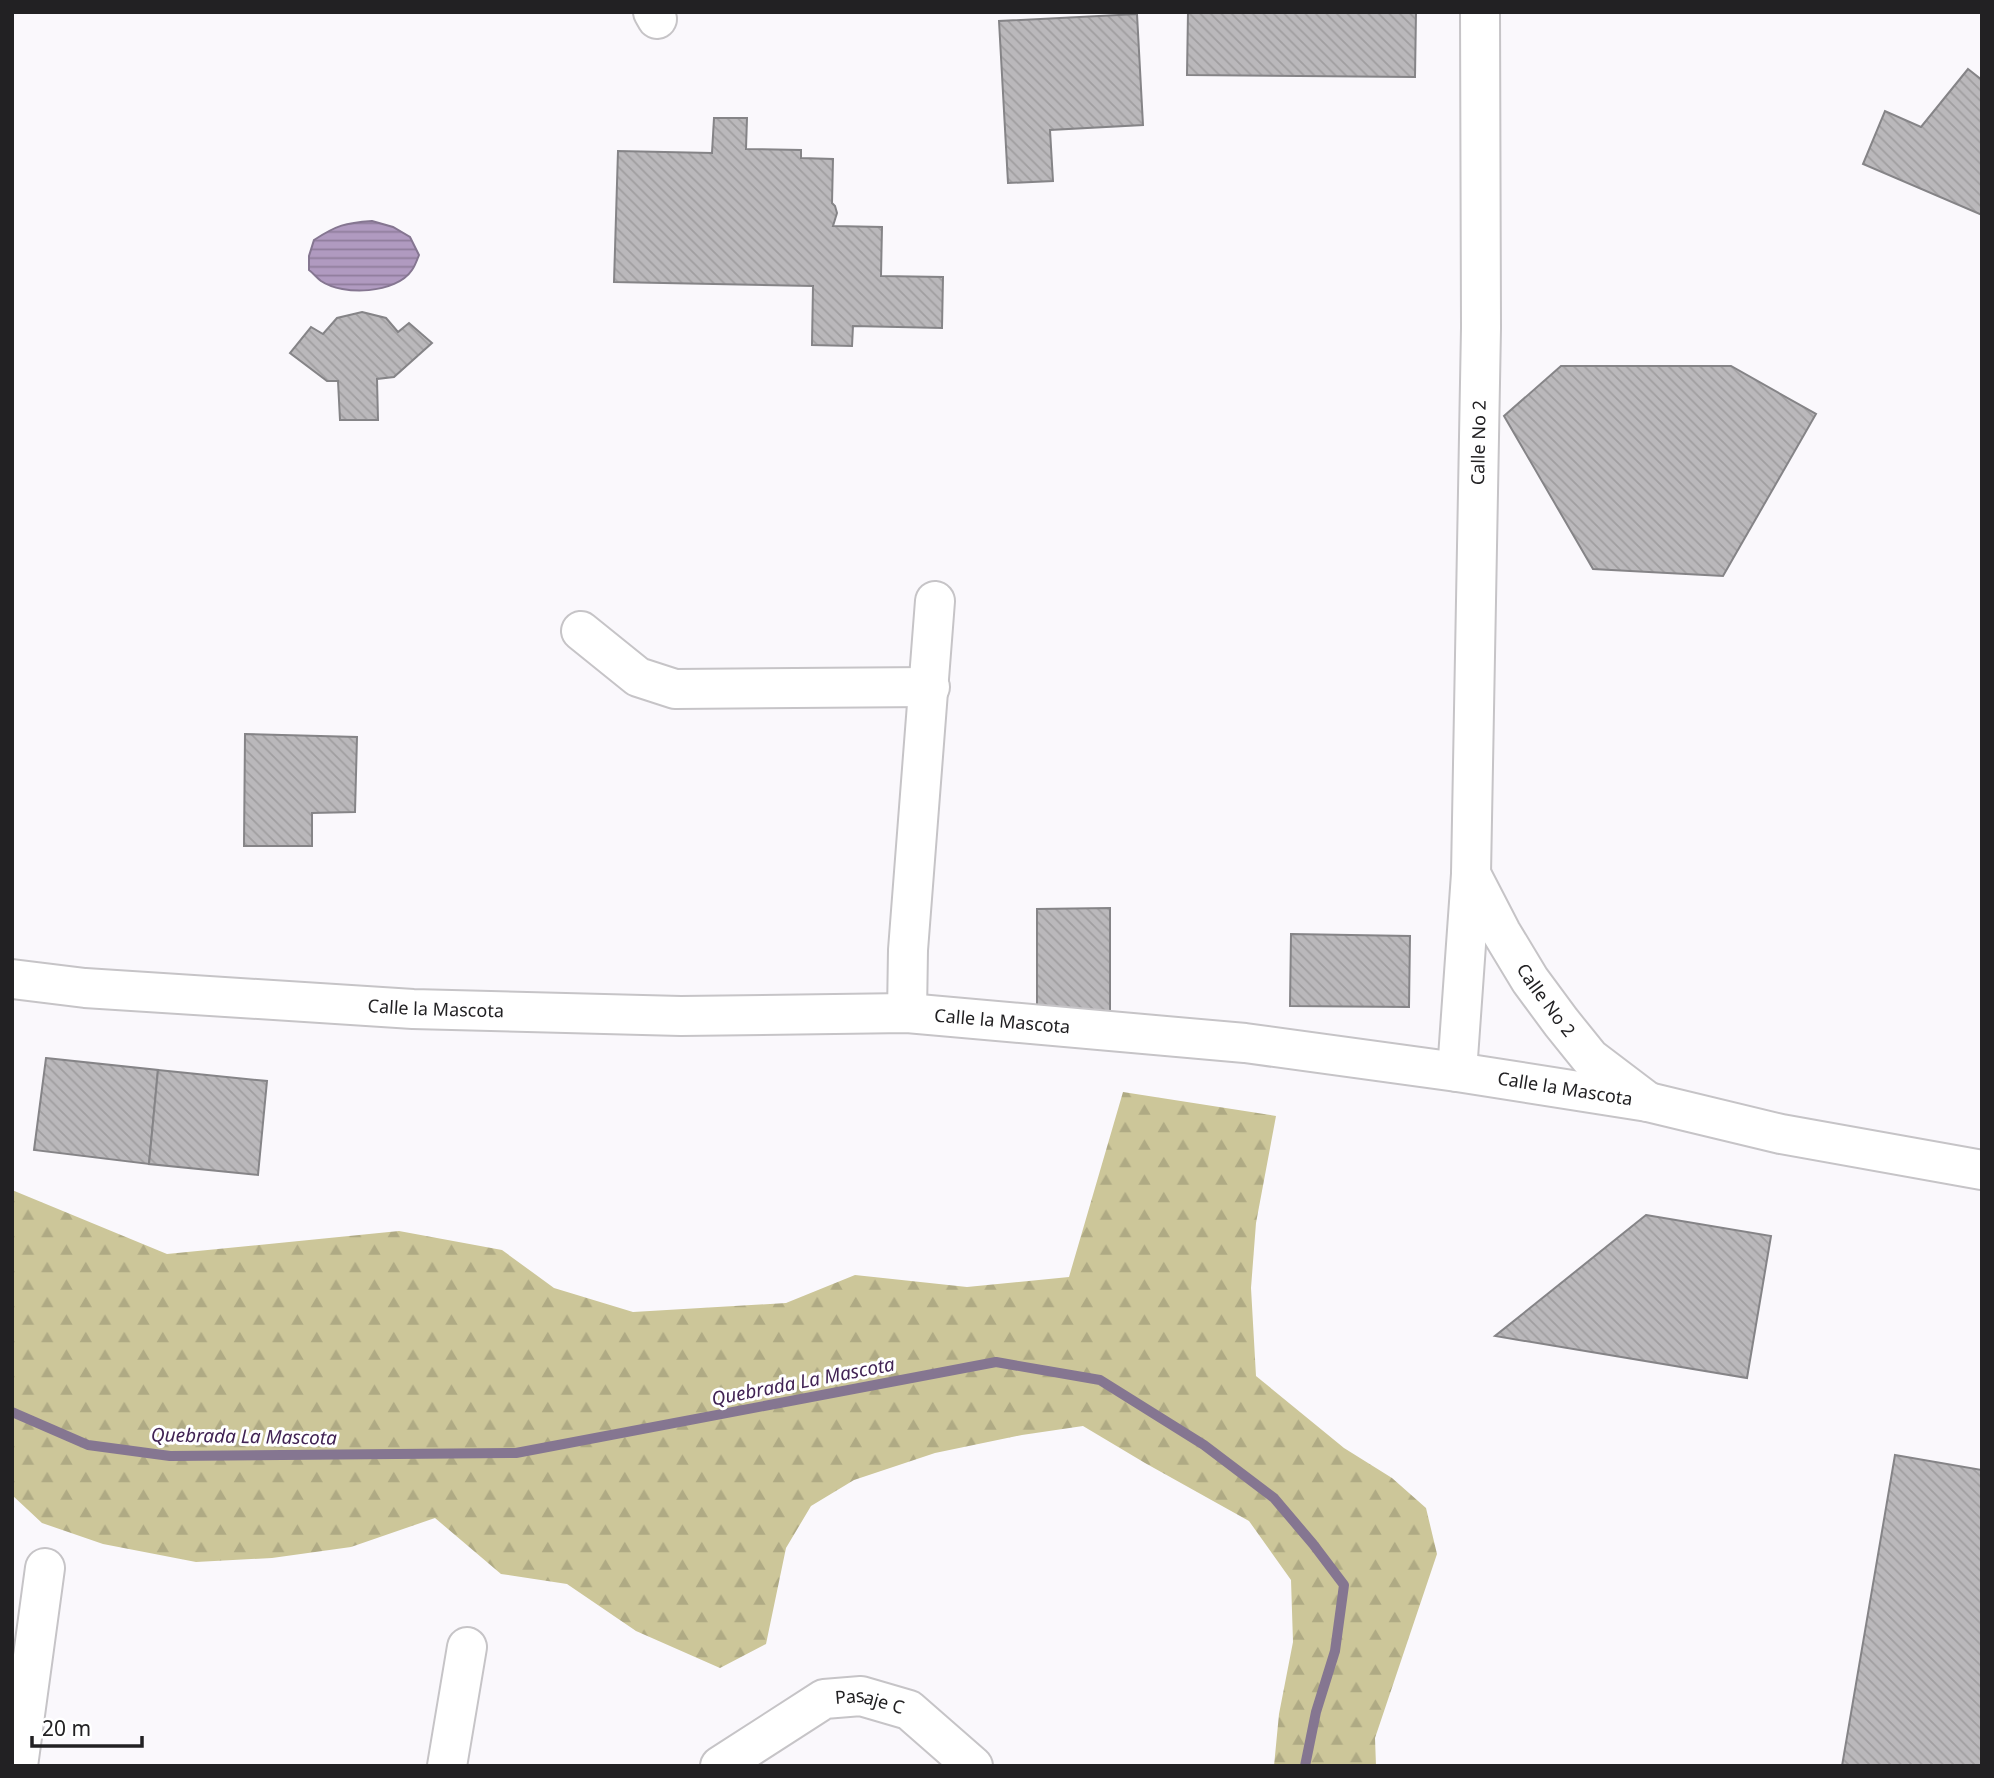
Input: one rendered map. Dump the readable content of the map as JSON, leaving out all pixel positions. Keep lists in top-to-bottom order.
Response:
{
  "streets": {
    "main road": ["Calle No 2", "Calle la Mascota", "Pasaje C"]
  },
  "crossings": [
    ["Calle No 2", "Calle la Mascota"]
  ],
  "water": ["Quebrada La Mascota"],
  "scale_bar": "20 m"
}
